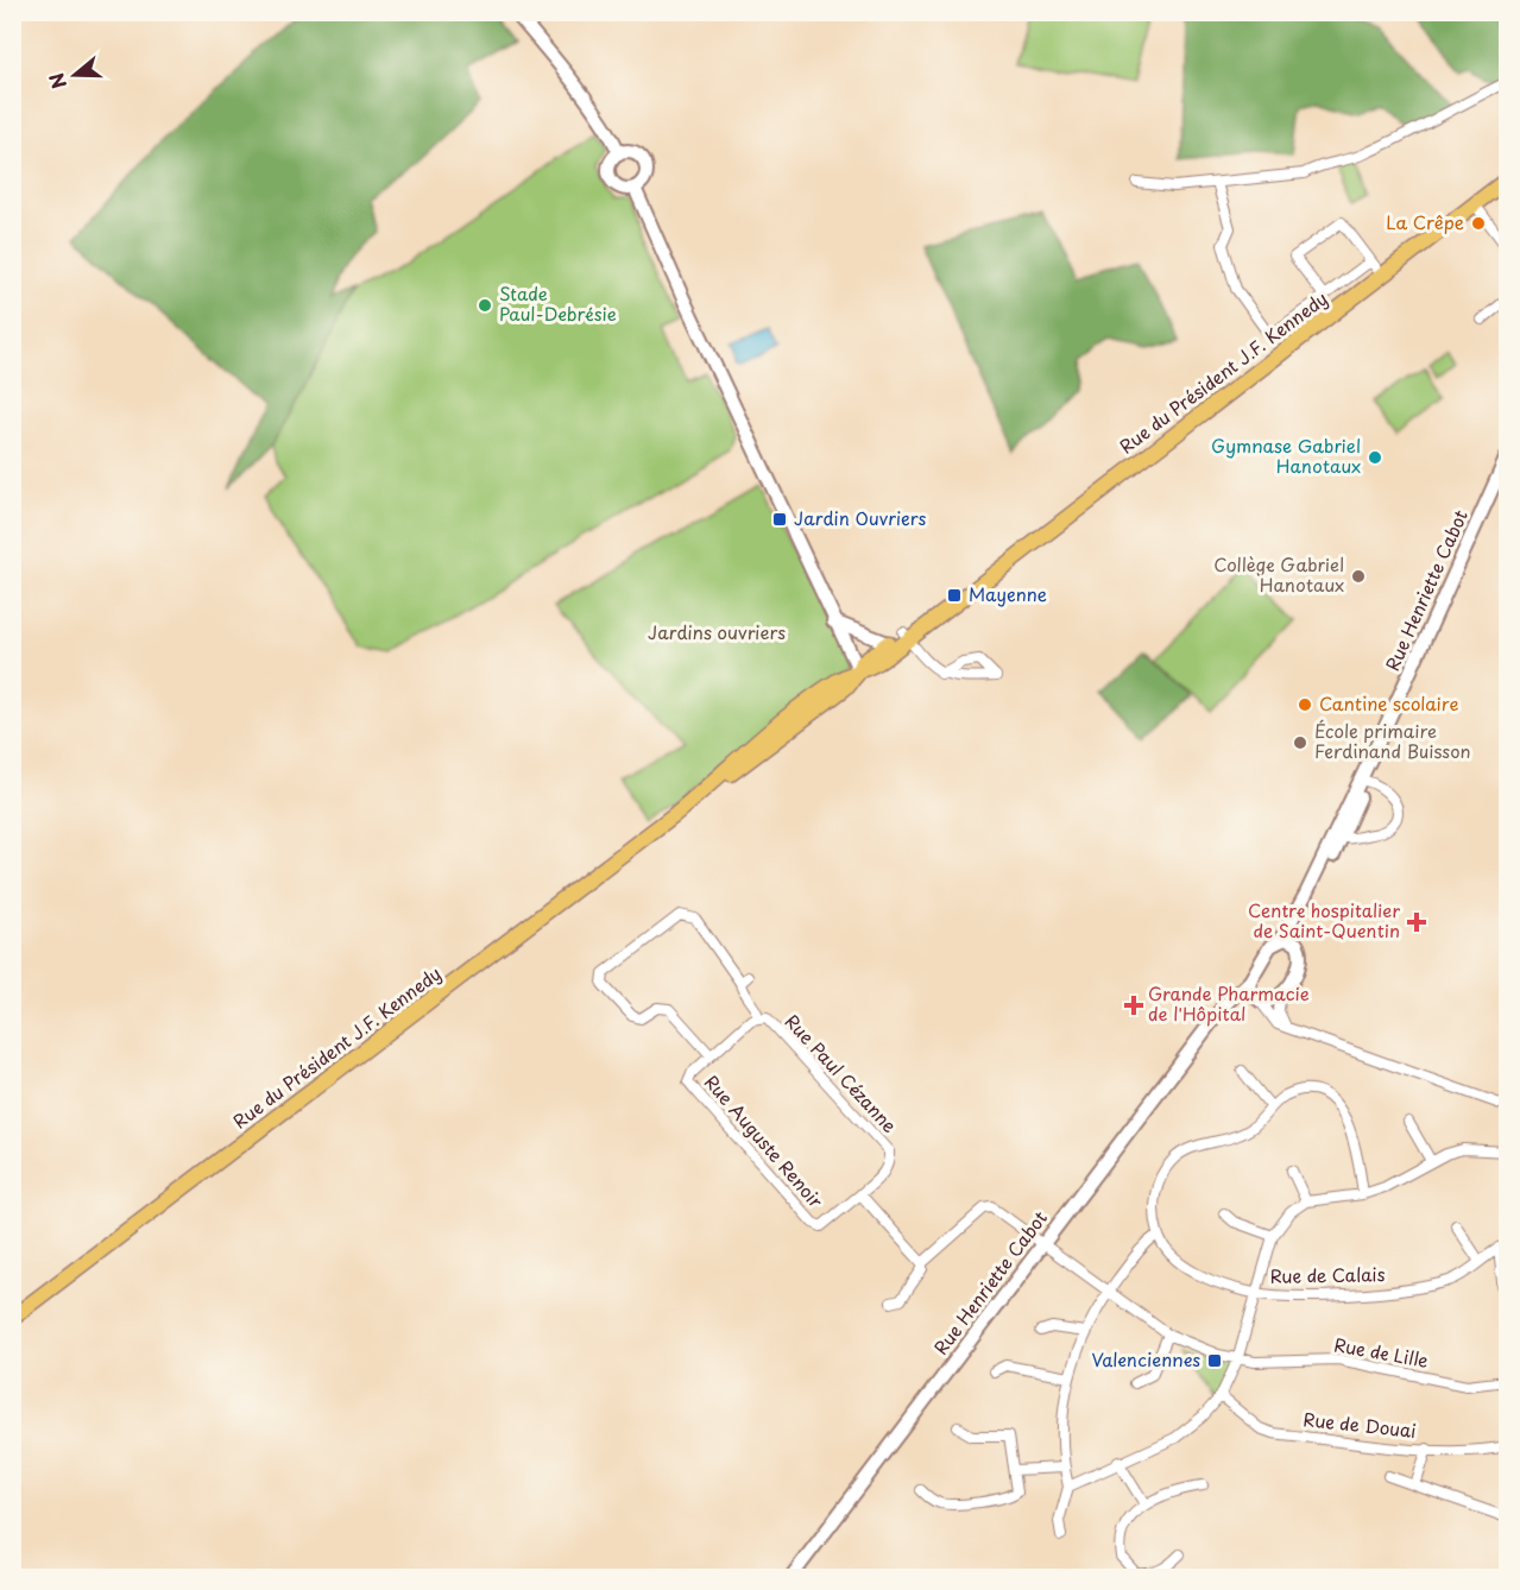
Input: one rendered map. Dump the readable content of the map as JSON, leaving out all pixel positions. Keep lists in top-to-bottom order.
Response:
{
  "streets": {
    "main road": ["Rue du Président J.F. Kennedy"],
    "street": [
      "Rue Henriette Cabot",
      "Rue Paul Cézanne",
      "Rue Auguste Renoir",
      "Rue de Calais",
      "Rue de Lille",
      "Rue de Douai"
    ]
  },
  "crossings": [
    ["Rue Henriette Cabot", "Rue de Lille"],
    ["Rue Paul Cézanne", "Rue Auguste Renoir"]
  ],
  "parks": ["Jardins ouvriers"],
  "places": {
    "other": [
      "La Crêpe",
      "Stade Paul-Debrésie",
      "Gymnase Gabriel Hanotaux",
      "Collège Gabriel Hanotaux",
      "Cantine scolaire",
      "École primaire Ferdinand Buisson"
    ],
    "transit": ["Jardin Ouvriers", "Mayenne", "Valenciennes"],
    "health": ["Centre hospitalier de Saint-Quentin", "Grande Pharmacie de l'Hôpital"]
  },
  "north": "left"
}
